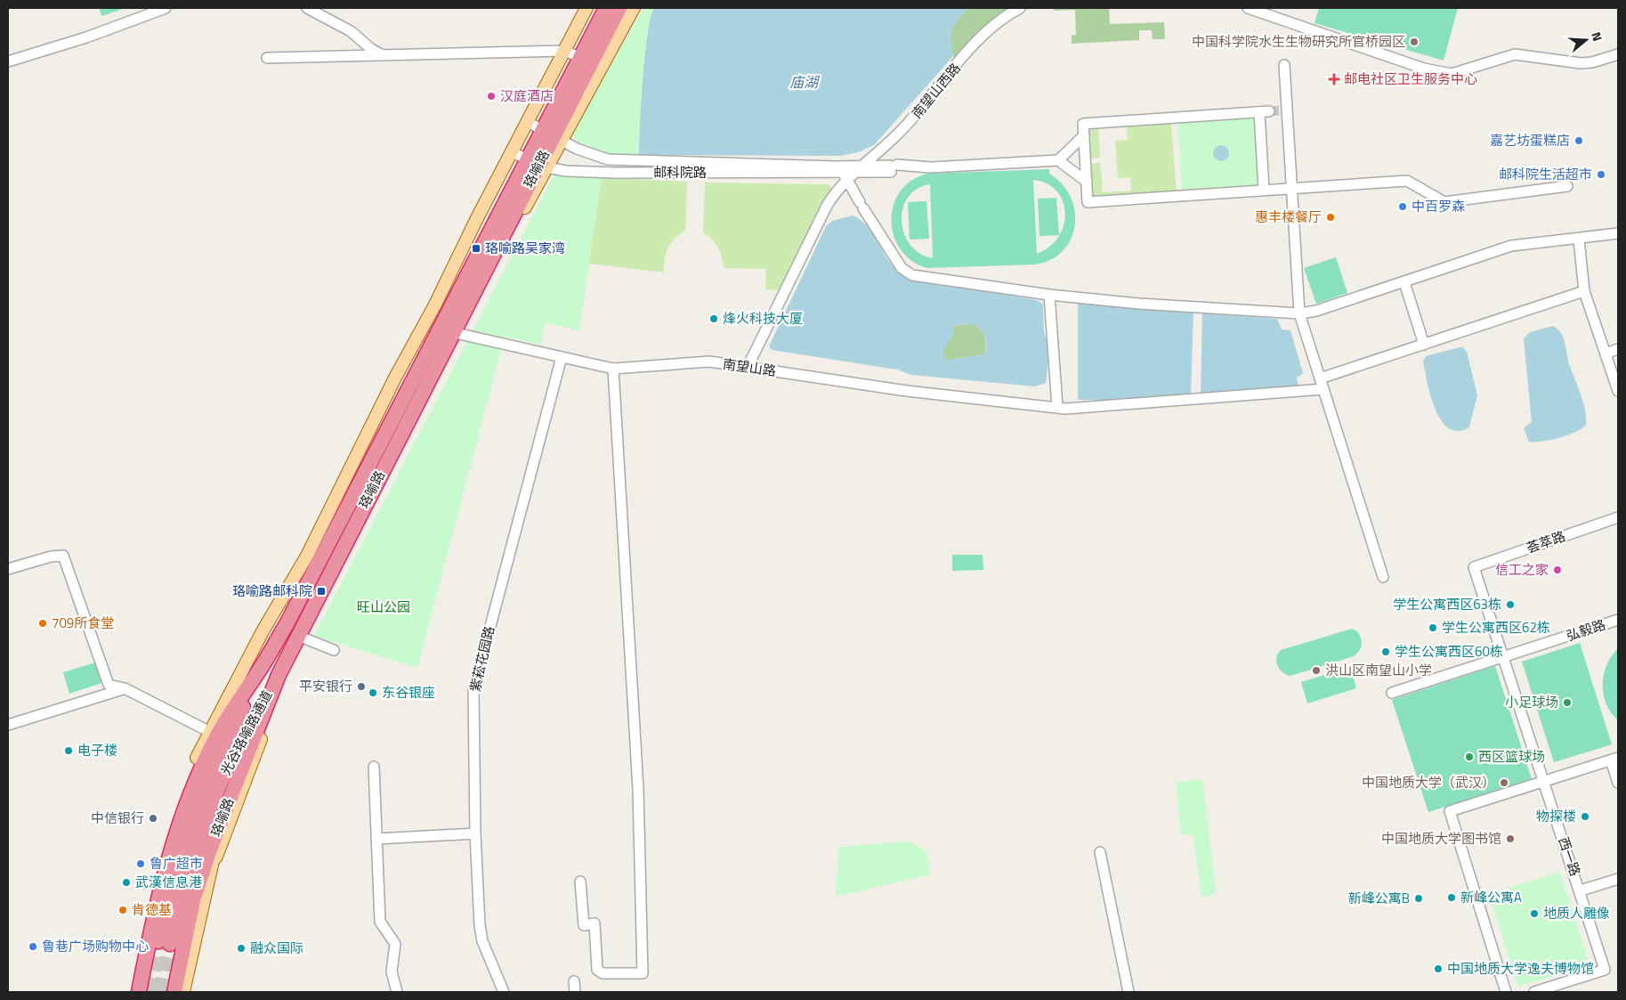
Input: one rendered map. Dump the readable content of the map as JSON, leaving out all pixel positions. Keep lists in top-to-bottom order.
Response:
{
  "streets": {
    "highway": ["珞喻路", "光谷珞喻路通道"],
    "street": [
      "南望山西路",
      "邮科院路",
      "南望山路",
      "荟萃路",
      "弘毅路",
      "紫菘花园路",
      "西一路"
    ]
  },
  "crossings": [
    ["南望山西路", "邮科院路"],
    ["南望山西路", "南望山路"],
    ["珞喻路", "邮科院路"],
    ["珞喻路", "南望山路"],
    ["珞喻路", "光谷珞喻路通道"],
    ["南望山路", "紫菘花园路"],
    ["荟萃路", "西一路"],
    ["弘毅路", "西一路"]
  ],
  "water": ["庙湖"],
  "parks": ["旺山公园"],
  "places": {
    "other": [
      "中国科学院水生生物研究所官桥园区",
      "汉庭酒店",
      "嘉艺坊蛋糕店",
      "邮科院生活超市",
      "中百罗森",
      "惠丰楼餐厅",
      "烽火科技大厦",
      "信工之家",
      "学生公寓西区63栋",
      "709所食堂",
      "学生公寓西区62栋",
      "学生公寓西区60栋",
      "洪山区南望山小学",
      "平安银行",
      "东谷银座",
      "小足球场",
      "电子楼",
      "西区篮球场",
      "中国地质大学（武汉）",
      "物探楼",
      "中信银行",
      "中国地质大学图书馆",
      "鲁广超市",
      "武漢信息港",
      "新峰公寓A",
      "新峰公寓B",
      "肯德基",
      "地质人雕像",
      "鲁巷广场购物中心",
      "融众国际",
      "中国地质大学逸夫博物馆"
    ],
    "health": ["邮电社区卫生服务中心"],
    "transit": ["珞喻路吴家湾", "珞喻路邮科院"]
  },
  "north": "right"
}
